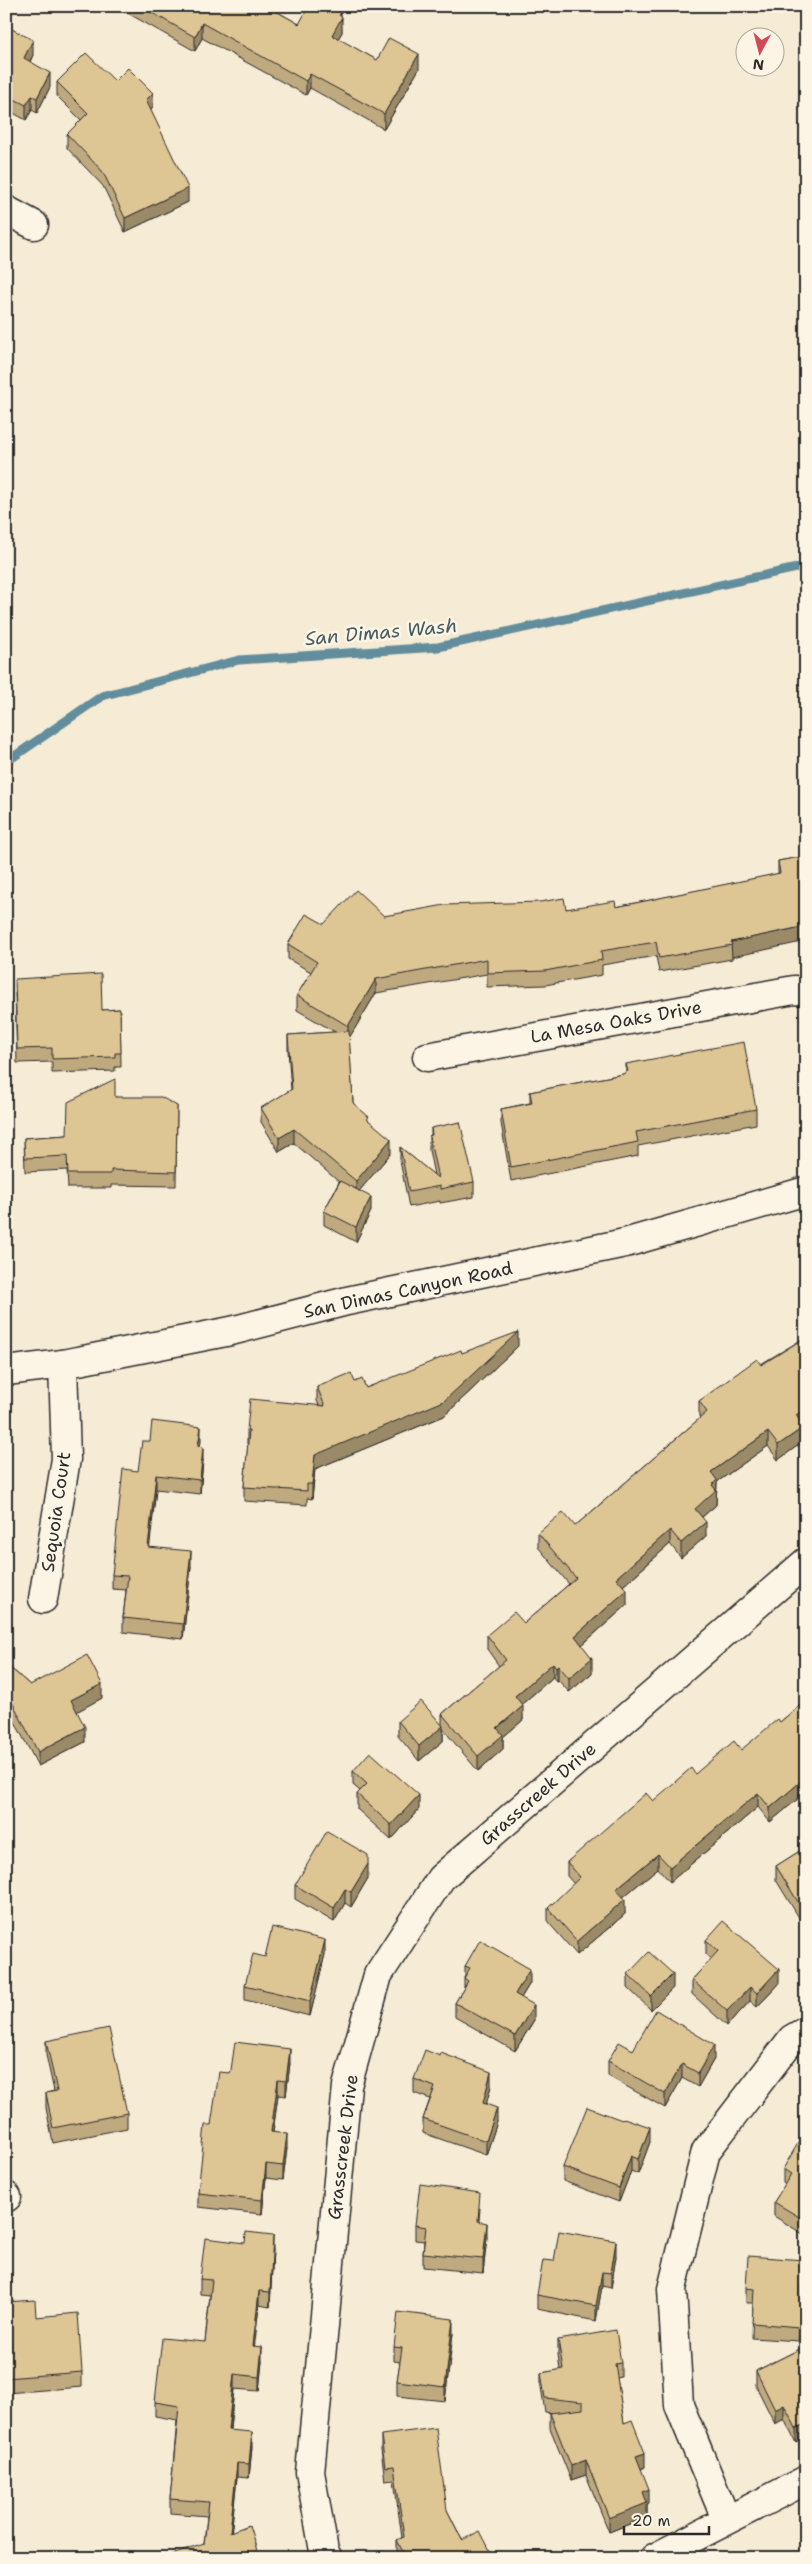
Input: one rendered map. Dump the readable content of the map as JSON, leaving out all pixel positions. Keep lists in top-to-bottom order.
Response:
{
  "streets": {
    "street": [
      "La Mesa Oaks Drive",
      "San Dimas Canyon Road",
      "Sequoia Court",
      "Grasscreek Drive"
    ]
  },
  "crossings": [
    ["San Dimas Canyon Road", "Sequoia Court"]
  ],
  "water": ["San Dimas Wash"],
  "scale_bar": "20 m",
  "north": "bottom"
}
